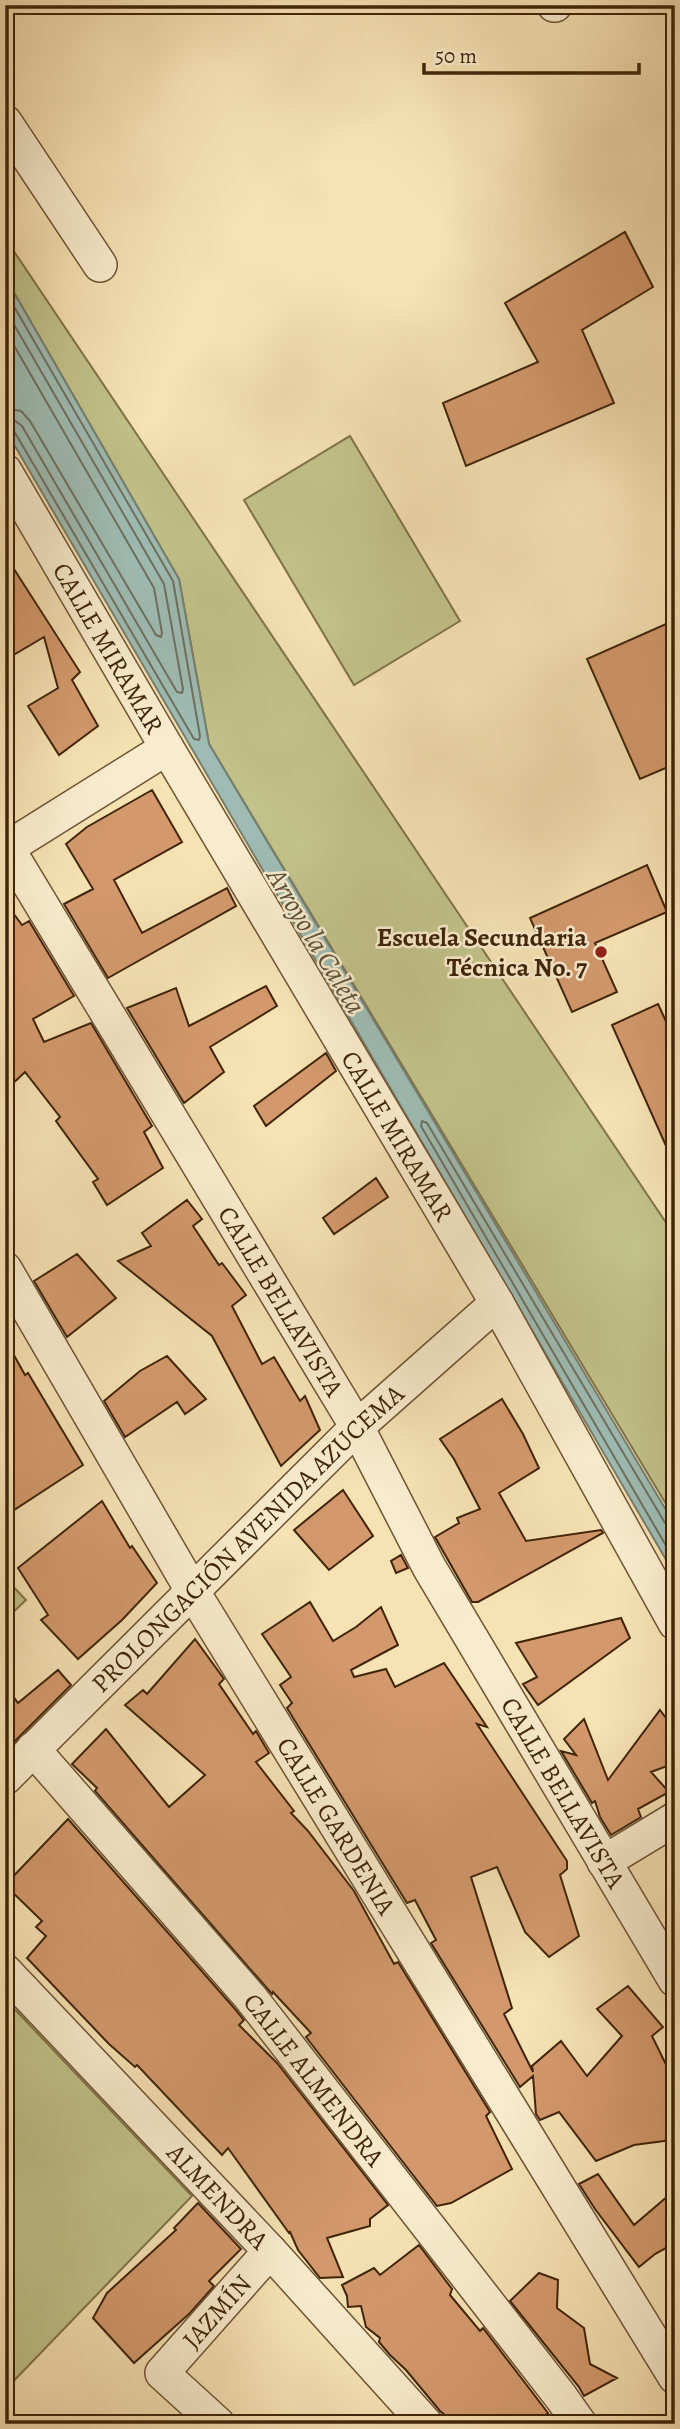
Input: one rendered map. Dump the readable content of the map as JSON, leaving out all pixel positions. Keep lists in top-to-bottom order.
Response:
{
  "streets": {
    "street": [
      "CALLE MIRAMAR",
      "CALLE BELLAVISTA",
      "PROLONGACIÓN AVENIDA AZUCEMA",
      "CALLE GARDENIA",
      "CALLE ALMENDRA",
      "ALMENDRA",
      "JAZMÍN"
    ]
  },
  "crossings": [
    ["CALLE MIRAMAR", "PROLONGACIÓN AVENIDA AZUCEMA"],
    ["CALLE BELLAVISTA", "PROLONGACIÓN AVENIDA AZUCEMA"],
    ["PROLONGACIÓN AVENIDA AZUCEMA", "CALLE GARDENIA"],
    ["PROLONGACIÓN AVENIDA AZUCEMA", "CALLE ALMENDRA"],
    ["ALMENDRA", "JAZMÍN"]
  ],
  "water": ["Arroyo la Caleta"],
  "places": ["Escuela Secundaria Técnica No. 7"],
  "scale_bar": "50 m"
}
